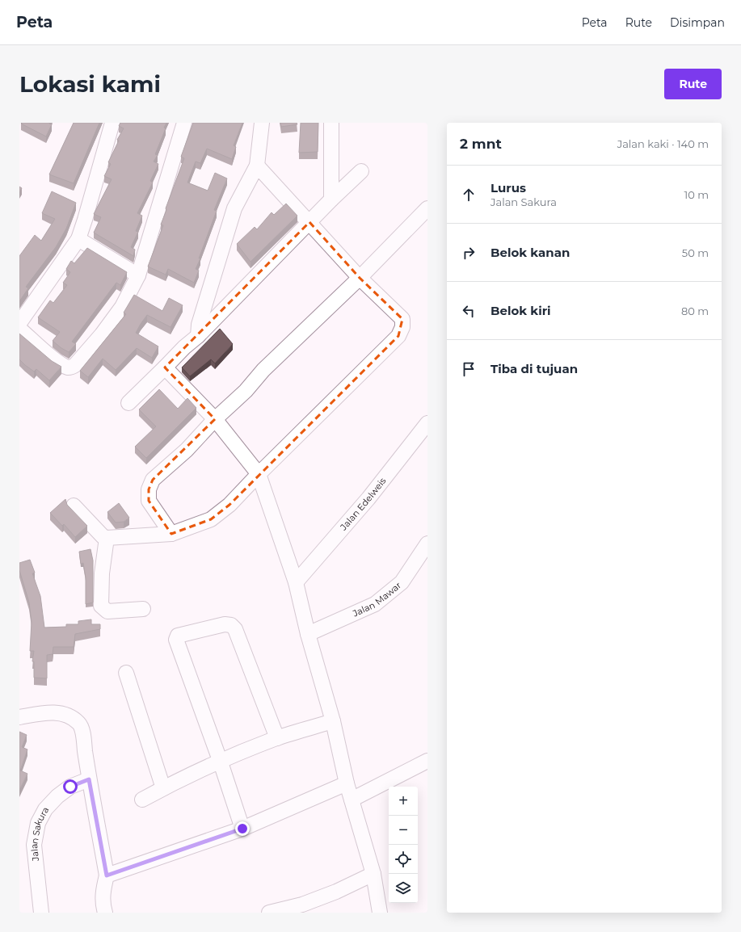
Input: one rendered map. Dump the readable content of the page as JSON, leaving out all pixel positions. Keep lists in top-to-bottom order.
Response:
{
  "streets": {
    "street": ["Jalan Edelweis", "Jalan Mawar", "Jalan Sakura"]
  },
  "page": {
    "header": "Peta",
    "nav": ["Peta", "Rute", "Disimpan"],
    "buttons": "Rute",
    "title": "Lokasi kami",
    "heading": ["2 mnt", "Jalan kaki · 140 m"],
    "list": [
      ["Lurus", "Jalan Sakura", "10 m"],
      ["Belok kanan", "50 m"],
      ["Belok kiri", "80 m"],
      "Tiba di tujuan"
    ],
    "map_buttons": ["+", "−"]
  }
}
